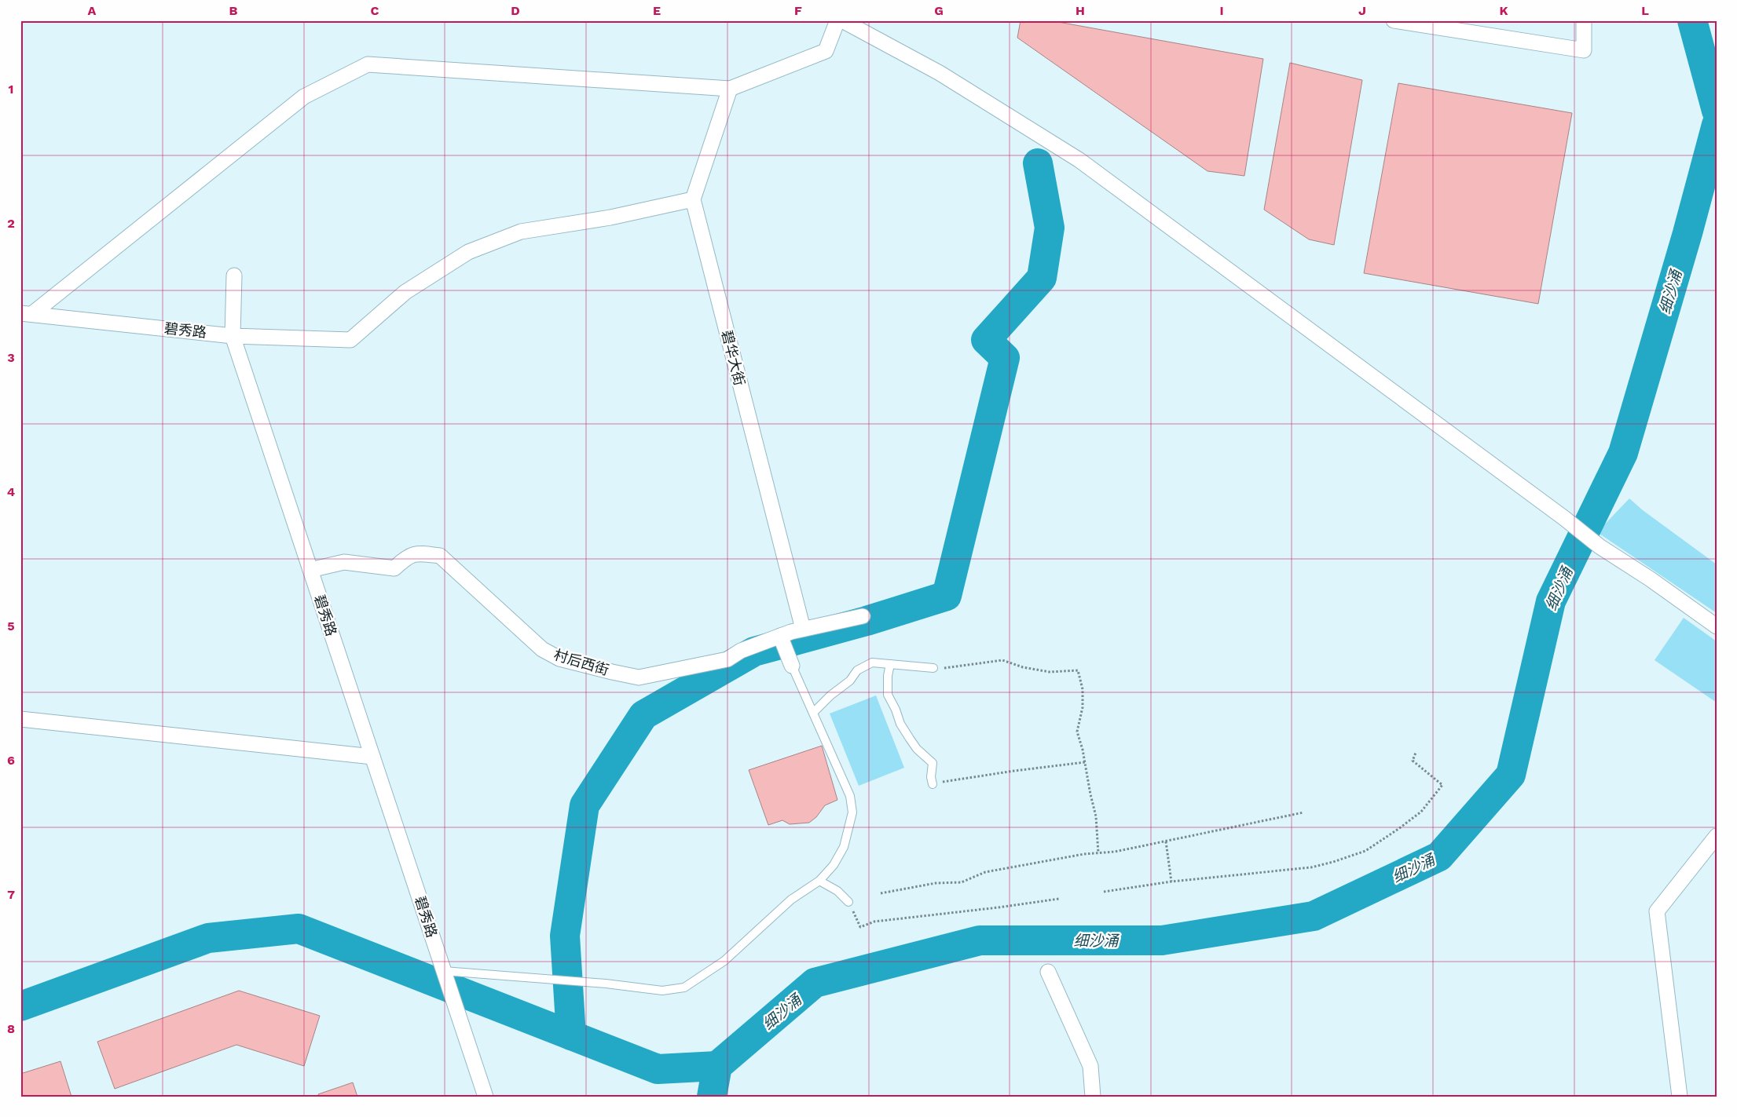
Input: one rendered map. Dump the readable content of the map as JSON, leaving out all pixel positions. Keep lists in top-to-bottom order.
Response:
{
  "streets": {
    "street": ["碧秀路", "碧华大街", "村后西街"]
  },
  "crossings": [
    ["碧秀路", "村后西街"],
    ["碧华大街", "村后西街"]
  ],
  "water": ["细沙涌"],
  "grid": {
    "columns": [
      "A",
      "B",
      "C",
      "D",
      "E",
      "F",
      "G",
      "H",
      "I",
      "J",
      "K",
      "L"
    ],
    "rows": [
      "1",
      "2",
      "3",
      "4",
      "5",
      "6",
      "7",
      "8"
    ]
  }
}
